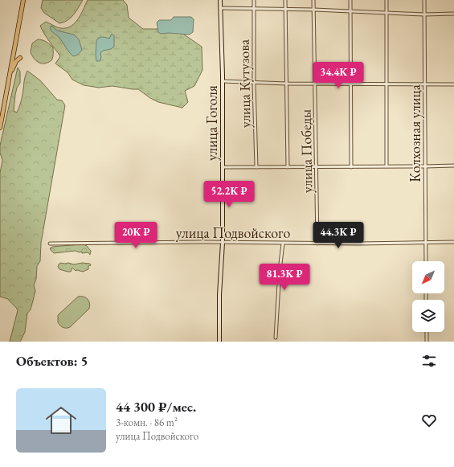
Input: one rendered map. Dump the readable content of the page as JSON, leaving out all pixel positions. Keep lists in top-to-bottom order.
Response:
{
  "streets": {
    "main road": ["улица Гоголя"],
    "street": [
      "улица Кутузова",
      "Колхозная улица",
      "улица Победы",
      "улица Подвойского"
    ]
  },
  "crossings": [
    ["улица Гоголя", "улица Подвойского"],
    ["Колхозная улица", "улица Подвойского"],
    ["улица Победы", "улица Подвойского"]
  ],
  "north": "bottom left",
  "page": {
    "price": [
      "34.4K ₽",
      "52.2K ₽",
      "20K ₽",
      "44.3K ₽",
      "81.3K ₽"
    ],
    "heading": "Объектов: 5",
    "list": [
      {
        "name": "44 300 ₽/мес.",
        "note": "3-комн. · 86 m² · улица Подвойского"
      }
    ]
  }
}
